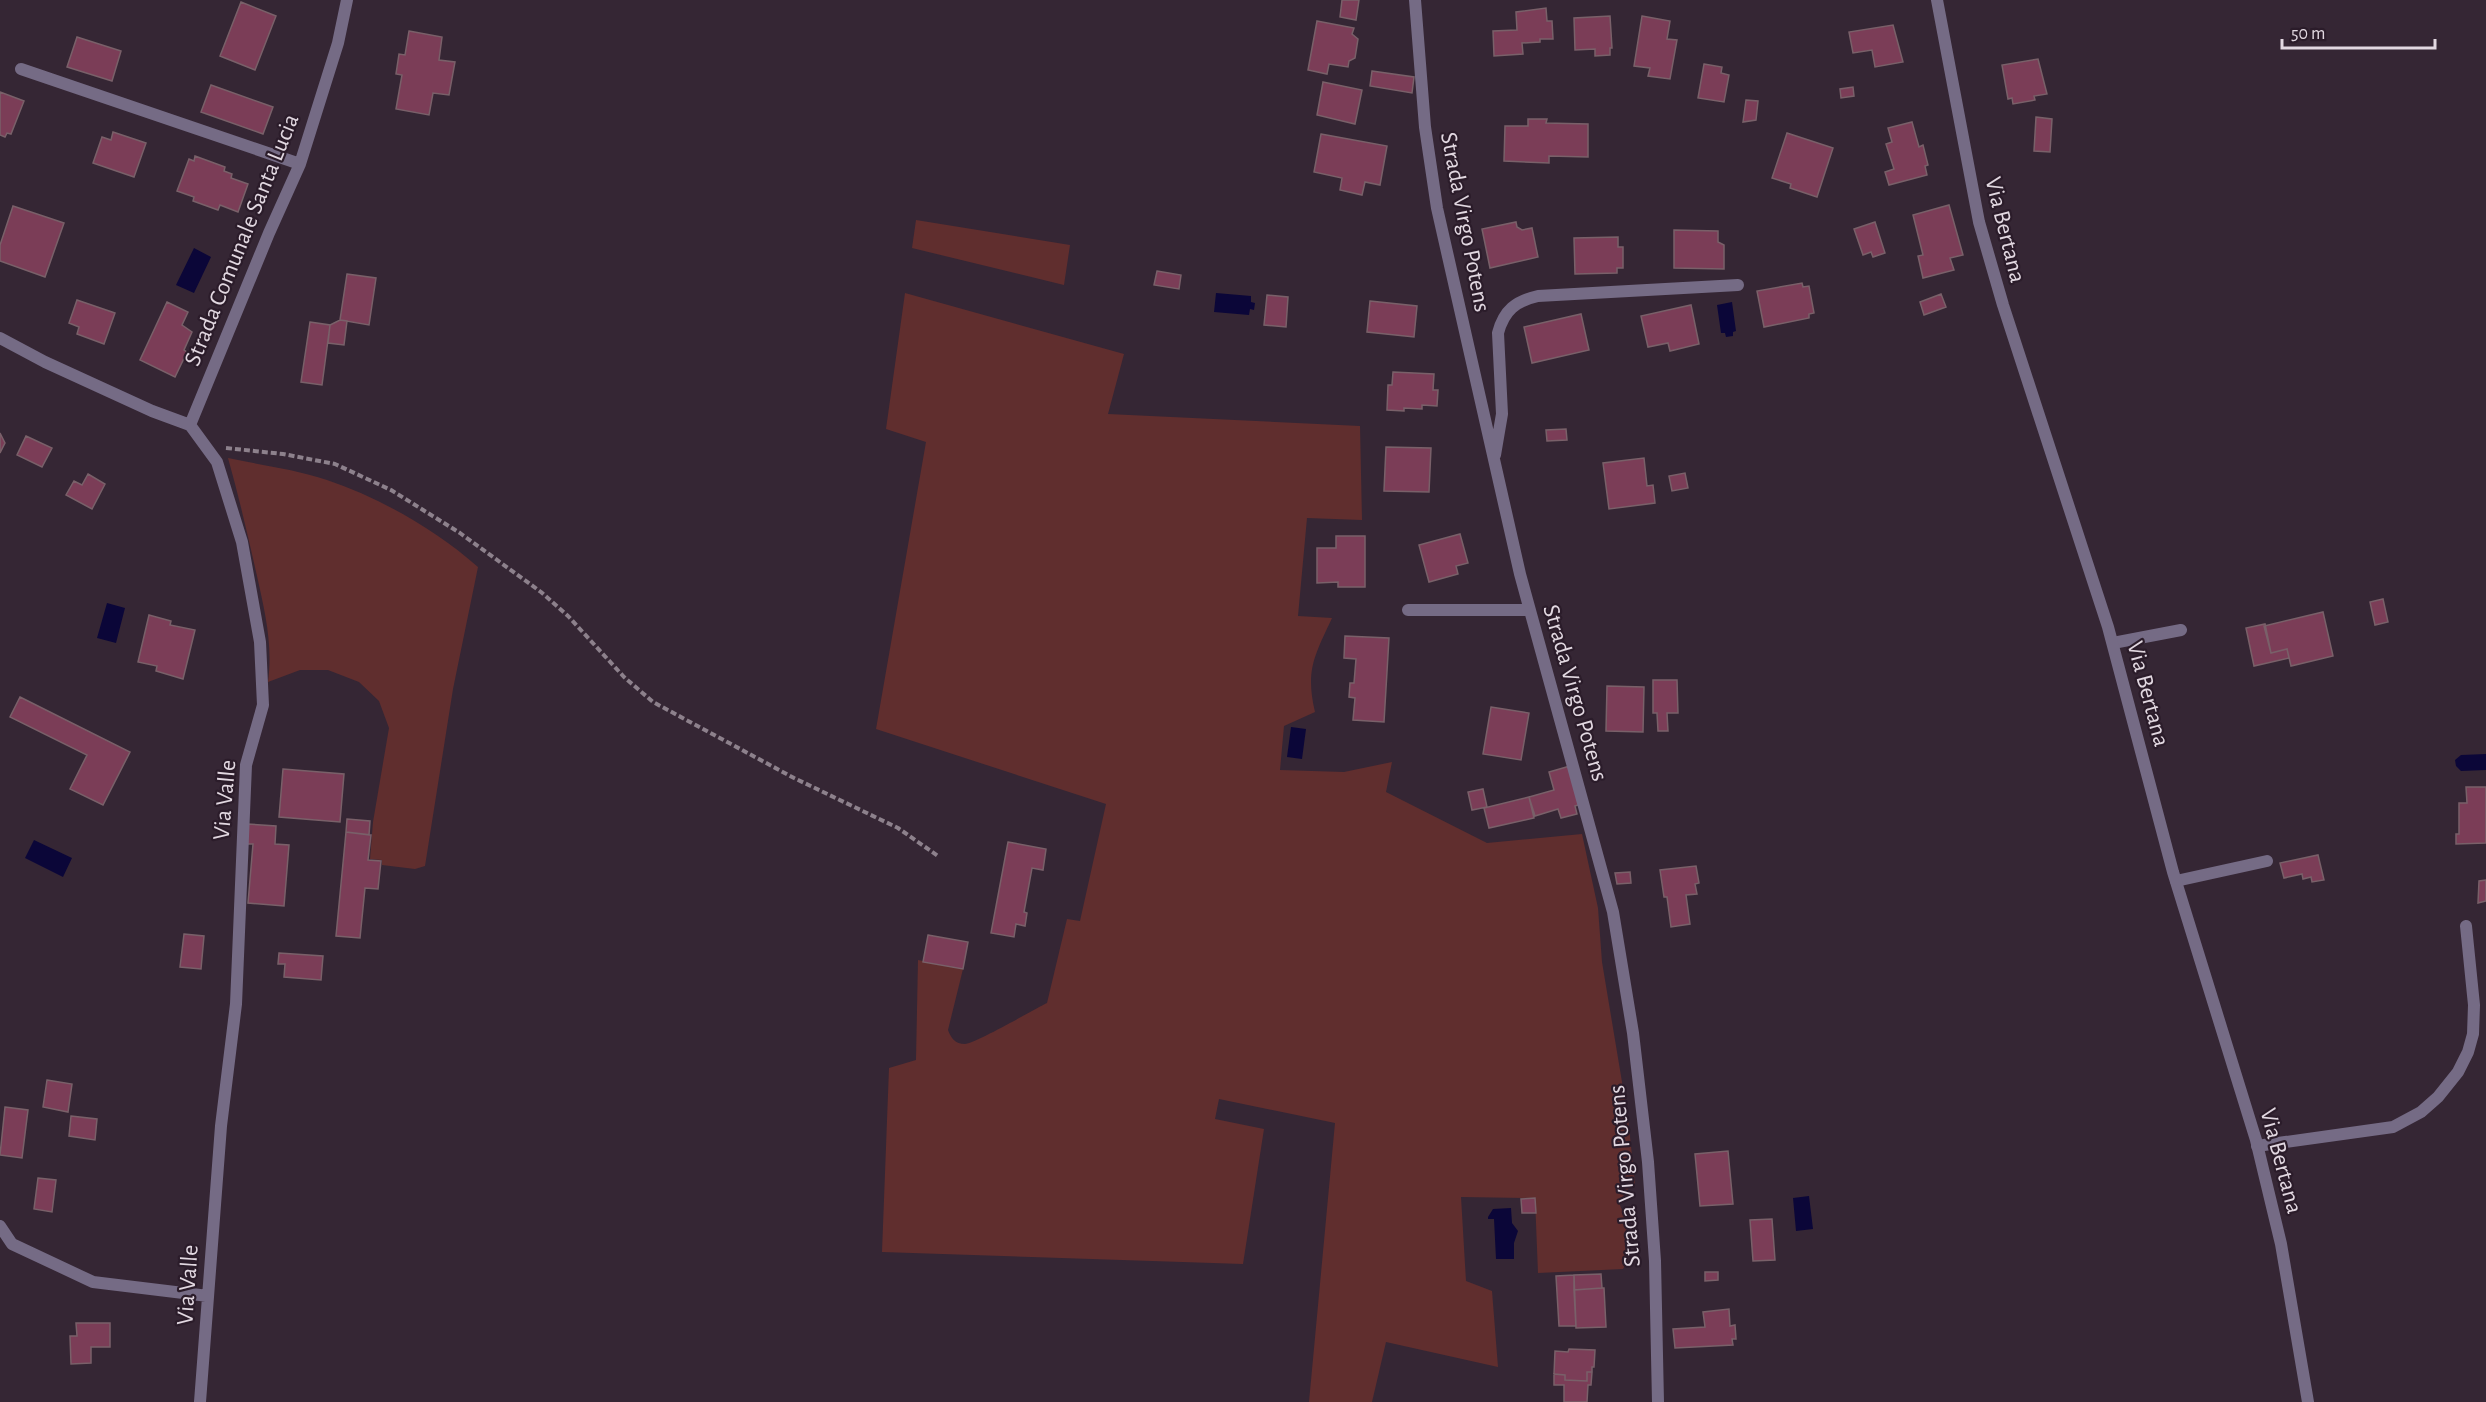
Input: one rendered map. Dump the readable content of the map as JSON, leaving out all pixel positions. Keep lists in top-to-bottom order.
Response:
{
  "streets": {
    "street": [
      "Strada Virgo Potens",
      "Via Bertana",
      "Strada Comunale Santa Lucia",
      "Via Valle"
    ]
  },
  "crossings": [
    ["Strada Comunale Santa Lucia", "Via Valle"]
  ],
  "scale_bar": "50 m"
}
